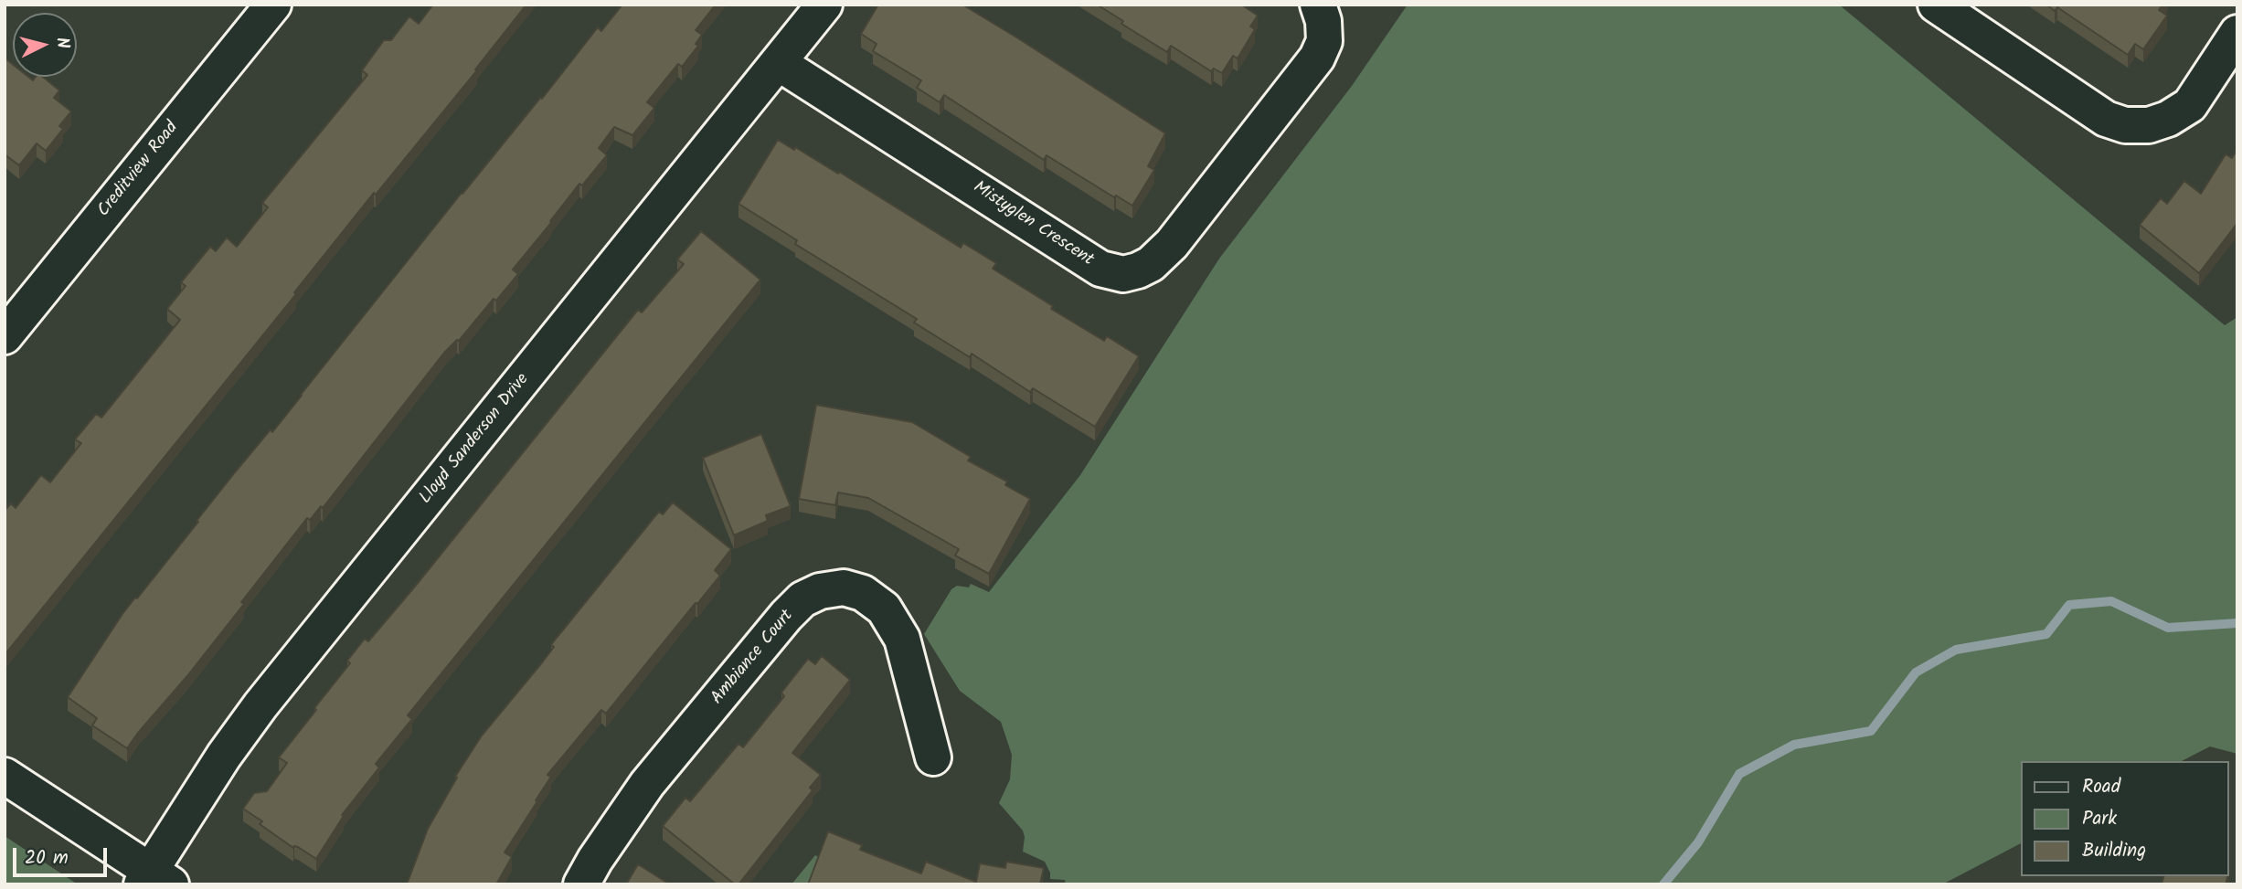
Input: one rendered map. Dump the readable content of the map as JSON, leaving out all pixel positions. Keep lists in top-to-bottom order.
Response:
{
  "streets": {
    "street": [
      "Creditview Road",
      "Mistyglen Crescent",
      "Lloyd Sanderson Drive",
      "Ambiance Court"
    ]
  },
  "crossings": [
    ["Mistyglen Crescent", "Lloyd Sanderson Drive"]
  ],
  "legend": ["Road", "Park", "Building"],
  "scale_bar": "20 m",
  "north": "right"
}
